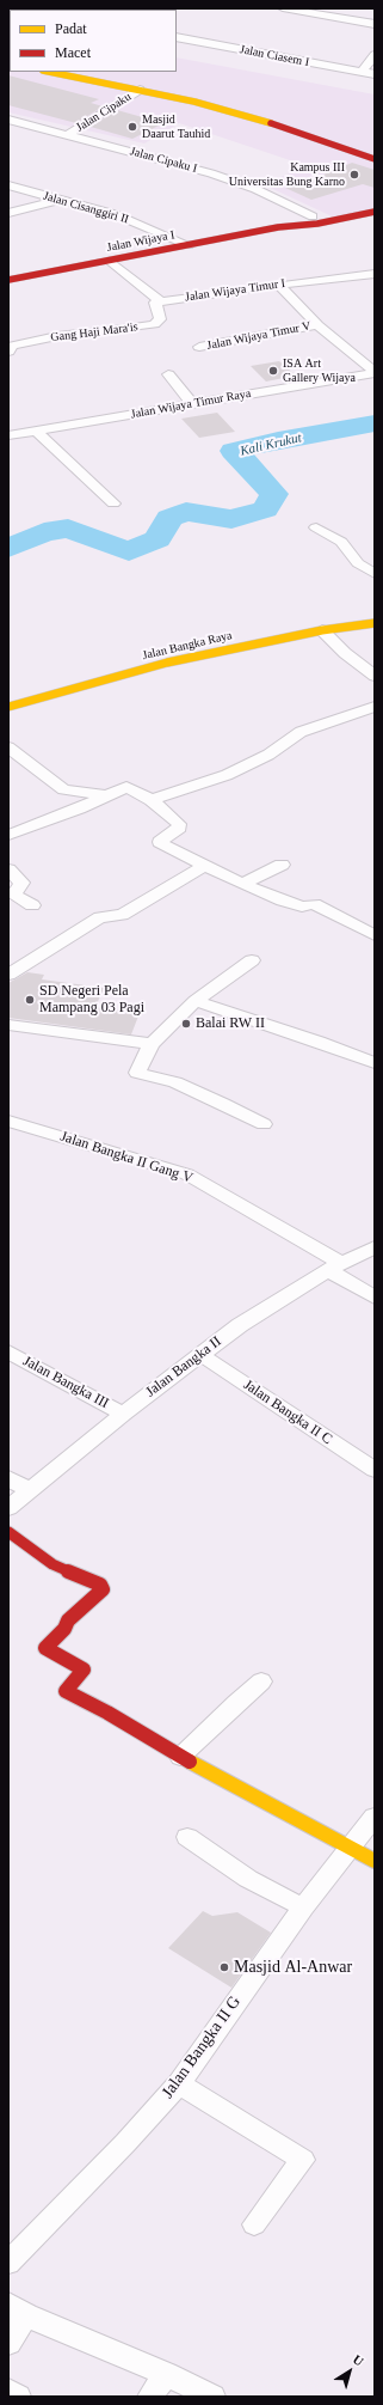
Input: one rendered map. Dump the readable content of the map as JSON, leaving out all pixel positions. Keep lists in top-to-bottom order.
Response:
{
  "streets": {
    "main road": ["Jalan Wijaya I", "Jalan Bangka Raya"],
    "street": [
      "Jalan Ciasem I",
      "Jalan Cipaku",
      "Jalan Cipaku I",
      "Jalan Cisanggiri II",
      "Jalan Wijaya Timur I",
      "Gang Haji Mara'is",
      "Jalan Wijaya Timur V",
      "Jalan Wijaya Timur Raya",
      "Jalan Bangka II Gang V",
      "Jalan Bangka II",
      "Jalan Bangka III",
      "Jalan Bangka II C",
      "Jalan Bangka II G"
    ]
  },
  "crossings": [
    ["Jalan Cipaku", "Jalan Cipaku I"],
    ["Jalan Cipaku I", "Jalan Wijaya I"],
    ["Jalan Cisanggiri II", "Jalan Wijaya I"],
    ["Jalan Wijaya Timur I", "Gang Haji Mara'is"],
    ["Jalan Bangka II Gang V", "Jalan Bangka II"],
    ["Jalan Bangka II", "Jalan Bangka III"],
    ["Jalan Bangka II", "Jalan Bangka II C"]
  ],
  "water": ["Kali Krukut"],
  "places": [
    "Masjid Daarut Tauhid",
    "Kampus III Universitas Bung Karno",
    "ISA Art Gallery Wijaya",
    "SD Negeri Pela Mampang 03 Pagi",
    "Balai RW II",
    "Masjid Al-Anwar"
  ],
  "legend": ["Padat", "Macet"],
  "north": "top right"
}
